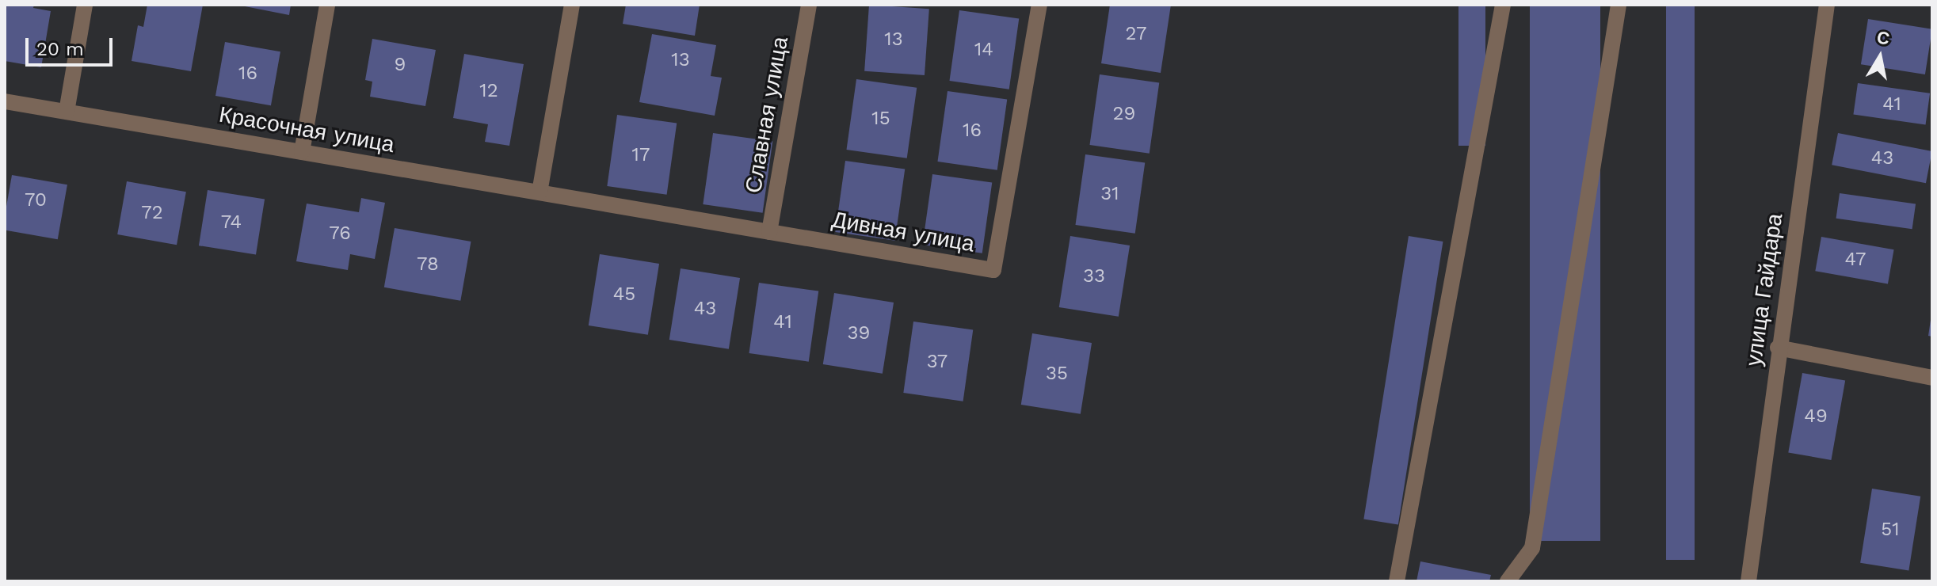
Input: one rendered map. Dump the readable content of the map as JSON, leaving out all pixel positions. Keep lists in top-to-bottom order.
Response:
{
  "streets": {
    "street": [
      "Славная улица",
      "Красочная улица",
      "Дивная улица",
      "улица Гайдара"
    ]
  },
  "crossings": [
    ["Славная улица", "Дивная улица"],
    ["Красочная улица", "Дивная улица"]
  ],
  "house_numbers": [
    "27",
    "13",
    "14",
    "13",
    "9",
    "16",
    "12",
    "41",
    "29",
    "15",
    "16",
    "17",
    "43",
    "31",
    "70",
    "72",
    "74",
    "76",
    "47",
    "78",
    "33",
    "45",
    "43",
    "41",
    "39",
    "37",
    "35",
    "49",
    "51"
  ],
  "scale_bar": "20 m",
  "north": "top"
}
